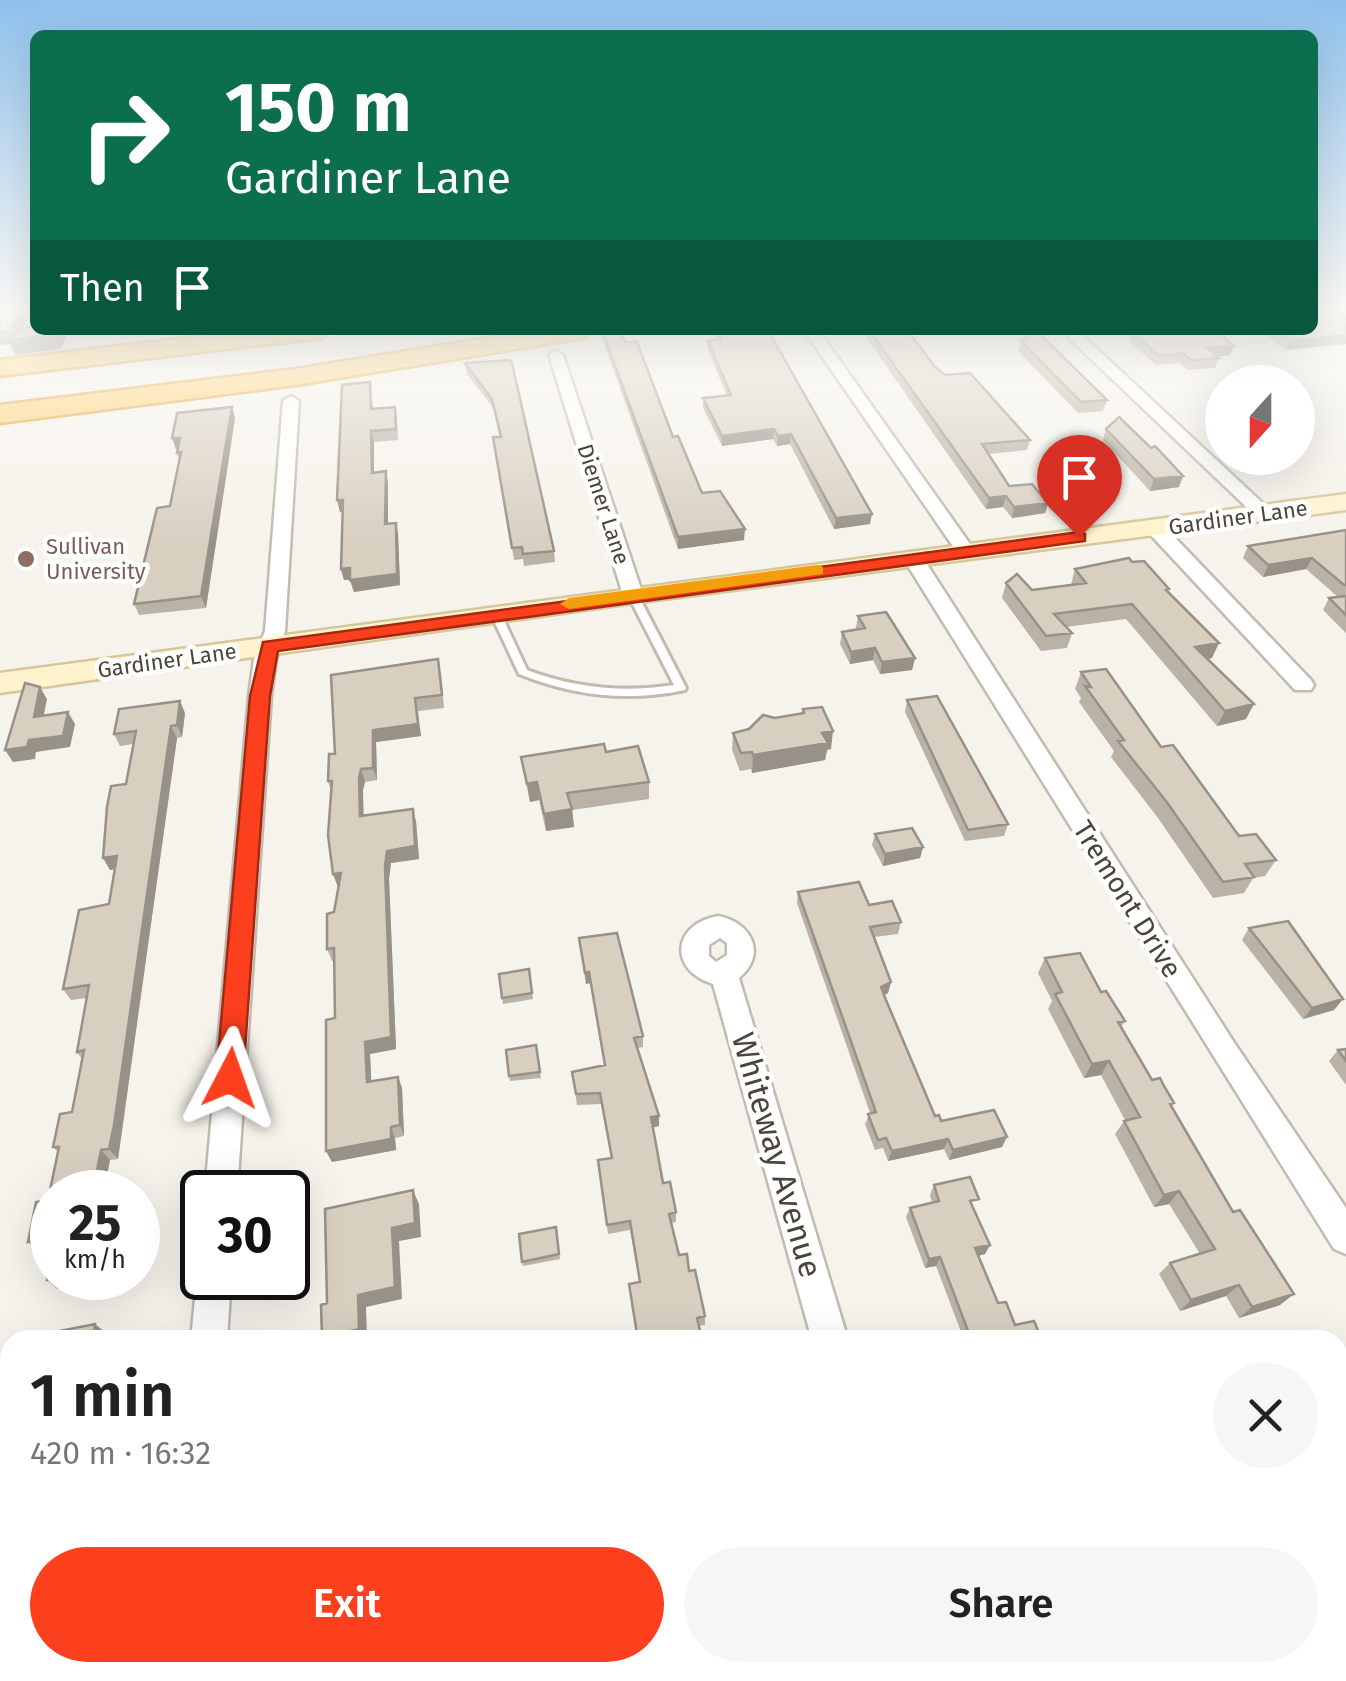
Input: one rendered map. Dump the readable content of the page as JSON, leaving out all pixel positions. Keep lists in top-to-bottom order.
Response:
{
  "streets": {
    "main road": ["Gardiner Lane"],
    "street": ["Diemer Lane", "Tremont Drive", "Whiteway Avenue"]
  },
  "crossings": [
    ["Diemer Lane", "Gardiner Lane"],
    ["Gardiner Lane", "Tremont Drive"]
  ],
  "places": ["Sullivan University"],
  "north": "bottom",
  "page": {
    "turn": ["150 m", "Gardiner Lane"],
    "then": "Then",
    "speed": "25 km/h",
    "limit": "30",
    "heading": ["1 min", "420 m · 16:32"],
    "buttons": ["Exit", "Share"]
  }
}
